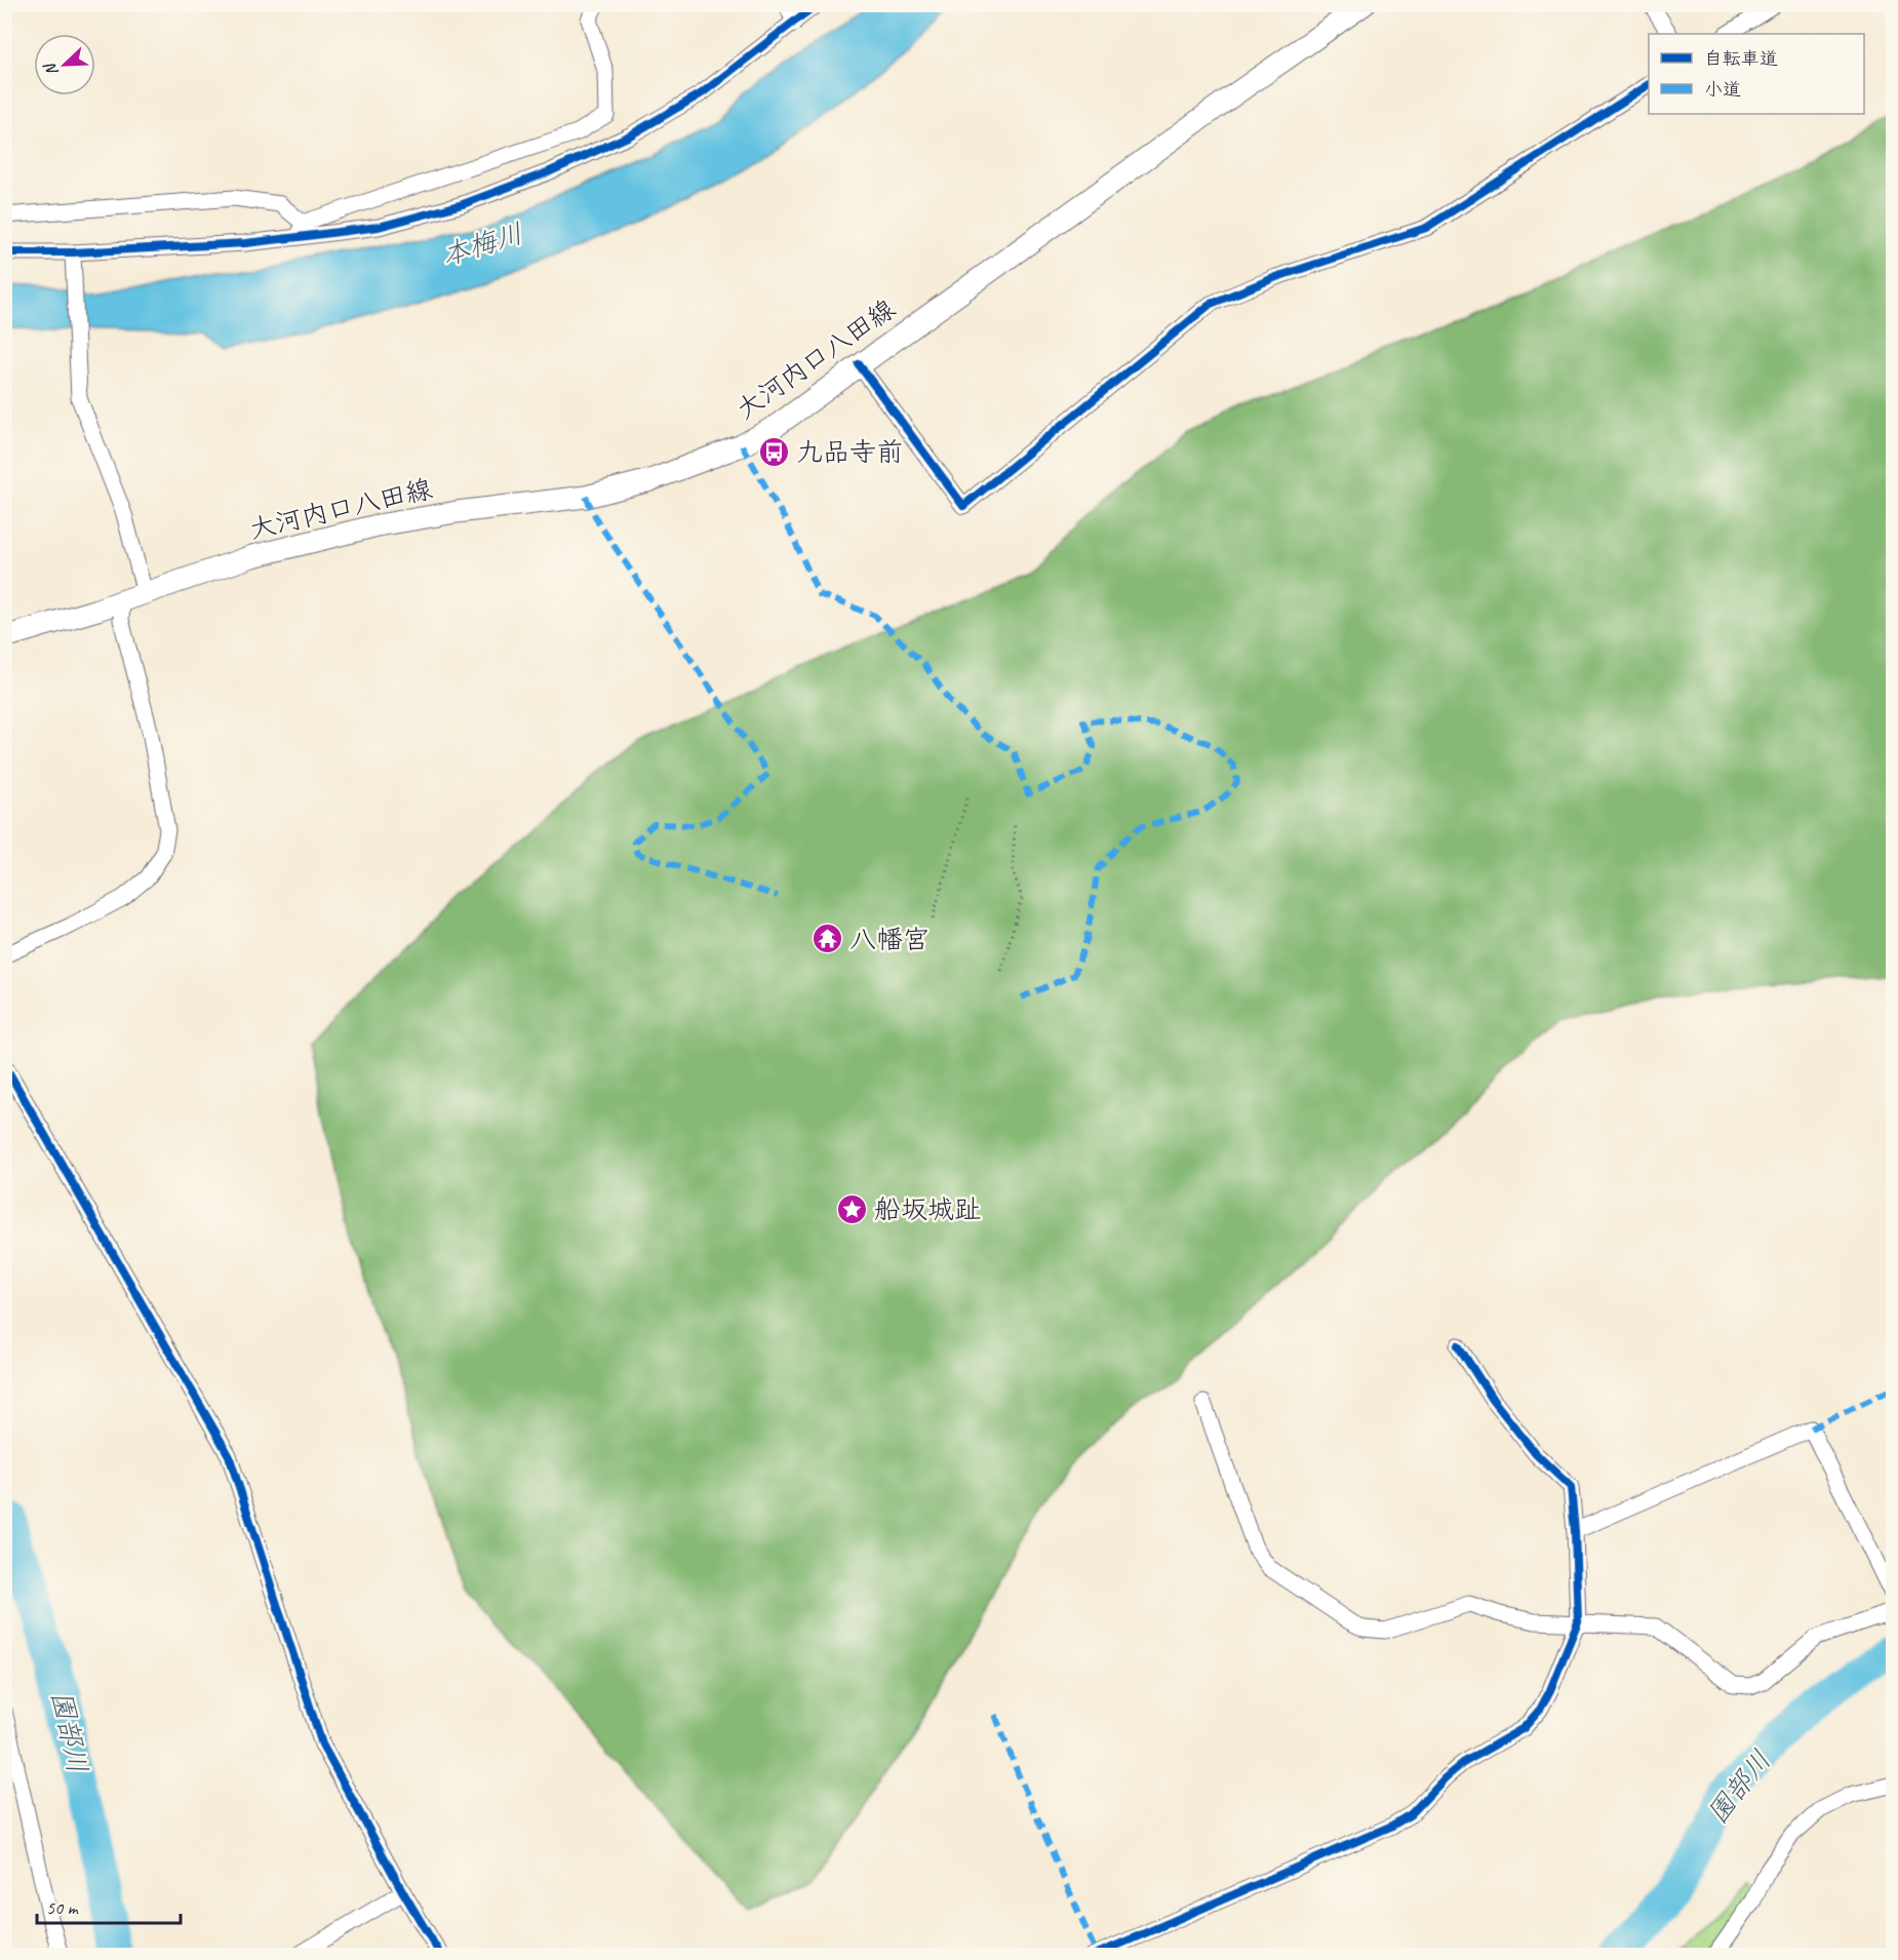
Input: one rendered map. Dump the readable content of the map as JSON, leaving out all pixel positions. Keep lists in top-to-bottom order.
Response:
{
  "streets": {
    "main road": ["大河内口八田線"]
  },
  "water": ["本梅川", "園部川"],
  "places": {
    "bus stop": ["九品寺前"],
    "temple": ["八幡宮"],
    "place": ["船坂城趾"]
  },
  "legend": ["自転車道", "小道"],
  "scale_bar": "50 m",
  "north": "bottom left"
}
